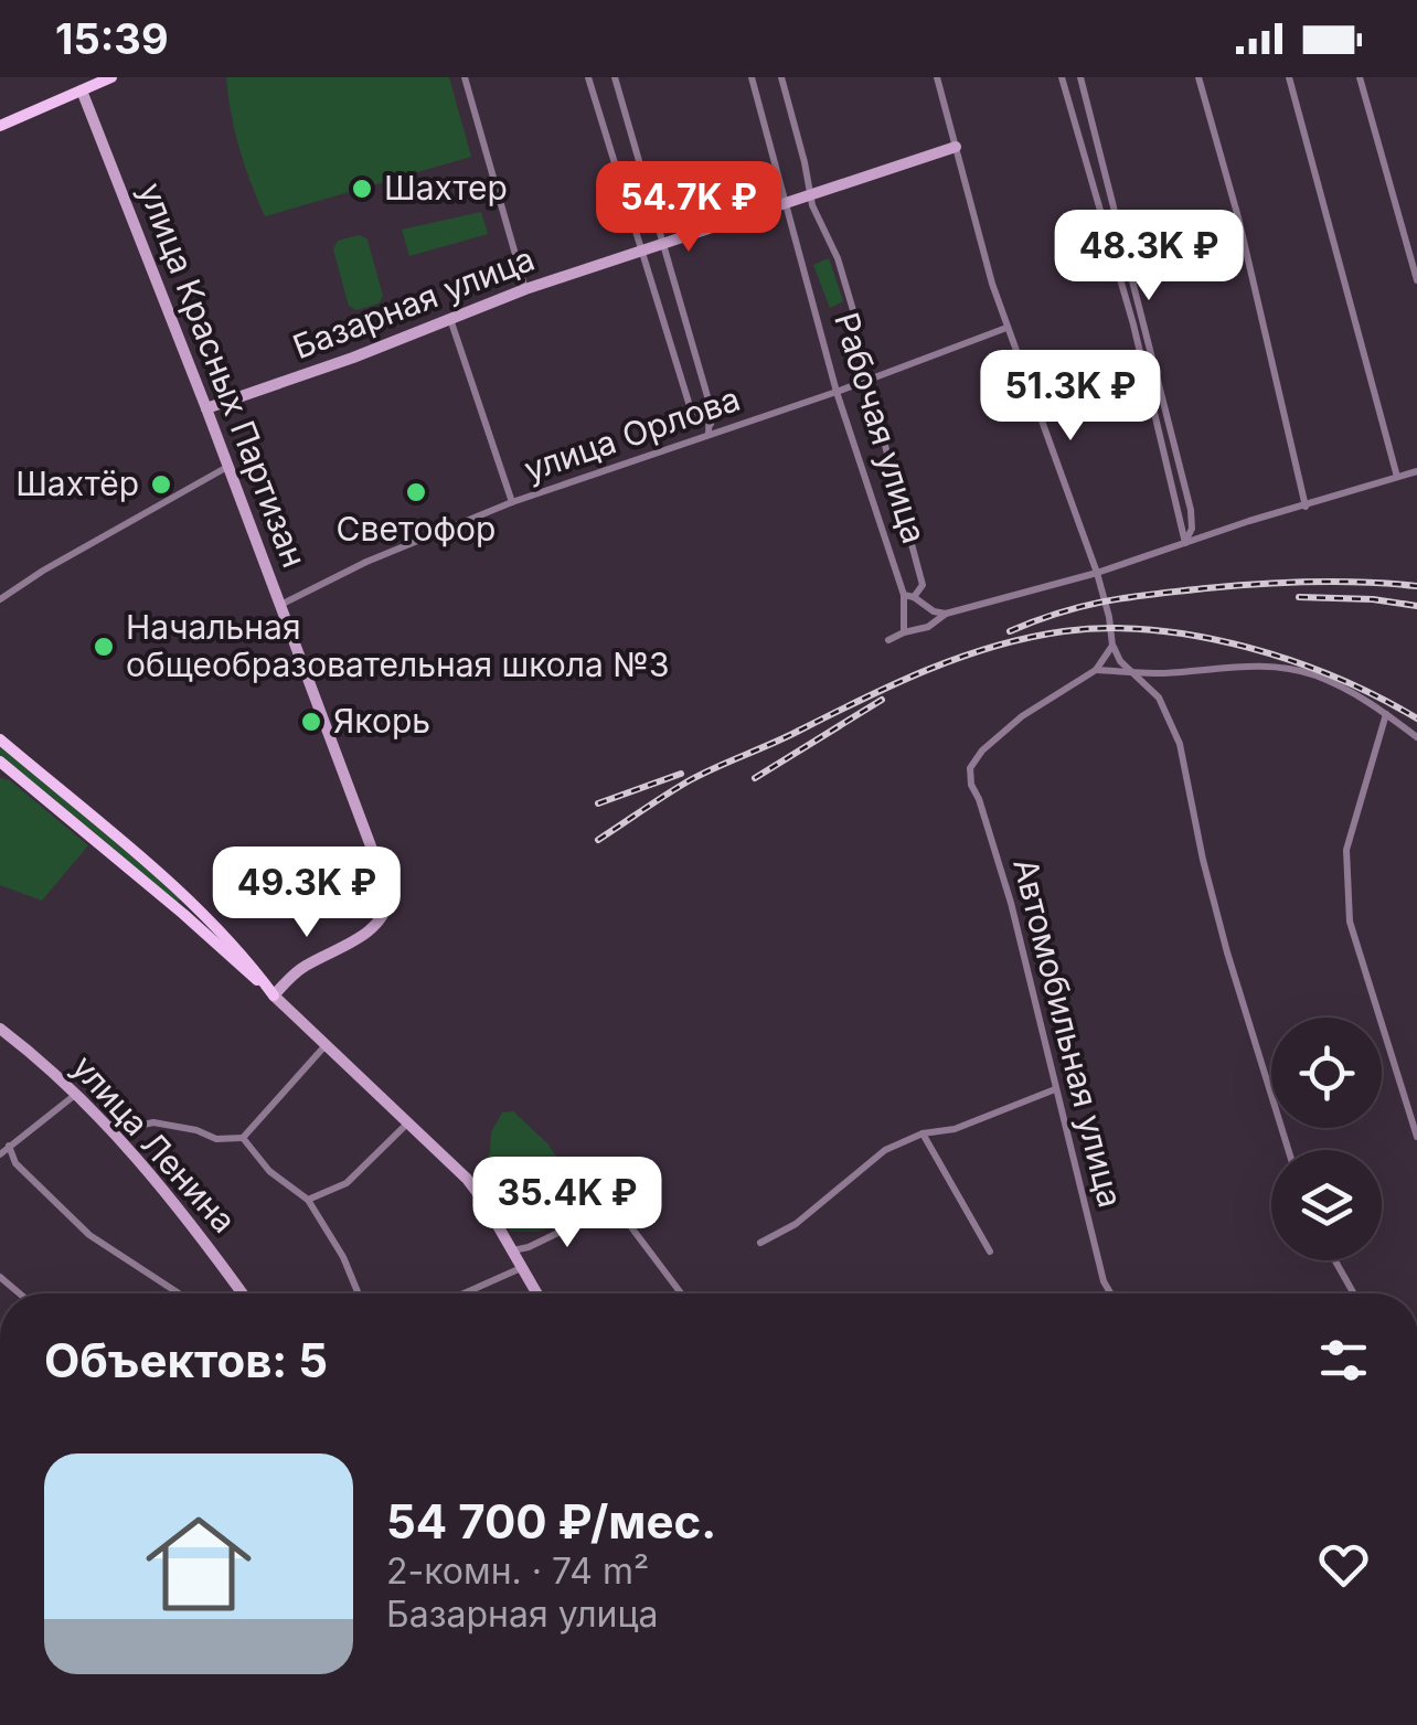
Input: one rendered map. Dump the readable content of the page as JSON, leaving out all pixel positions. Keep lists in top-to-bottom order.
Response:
{
  "streets": {
    "main road": ["Базарная улица", "улица Красных Партизан", "улица Ленина"],
    "street": ["Рабочая улица", "улица Орлова", "Автомобильная улица"]
  },
  "crossings": [
    ["Базарная улица", "улица Красных Партизан"],
    ["Базарная улица", "Рабочая улица"],
    ["улица Красных Партизан", "улица Орлова"],
    ["Рабочая улица", "улица Орлова"]
  ],
  "places": [
    "Шахтер",
    "Шахтёр",
    "Светофор",
    "Начальная общеобразовательная школа №3",
    "Якорь"
  ],
  "page": {
    "status": "15:39",
    "price": [
      "54.7K ₽",
      "48.3K ₽",
      "51.3K ₽",
      "49.3K ₽",
      "35.4K ₽"
    ],
    "heading": "Объектов: 5",
    "list": [
      {
        "name": "54 700 ₽/мес.",
        "note": "2-комн. · 74 m² · Базарная улица"
      }
    ]
  }
}
